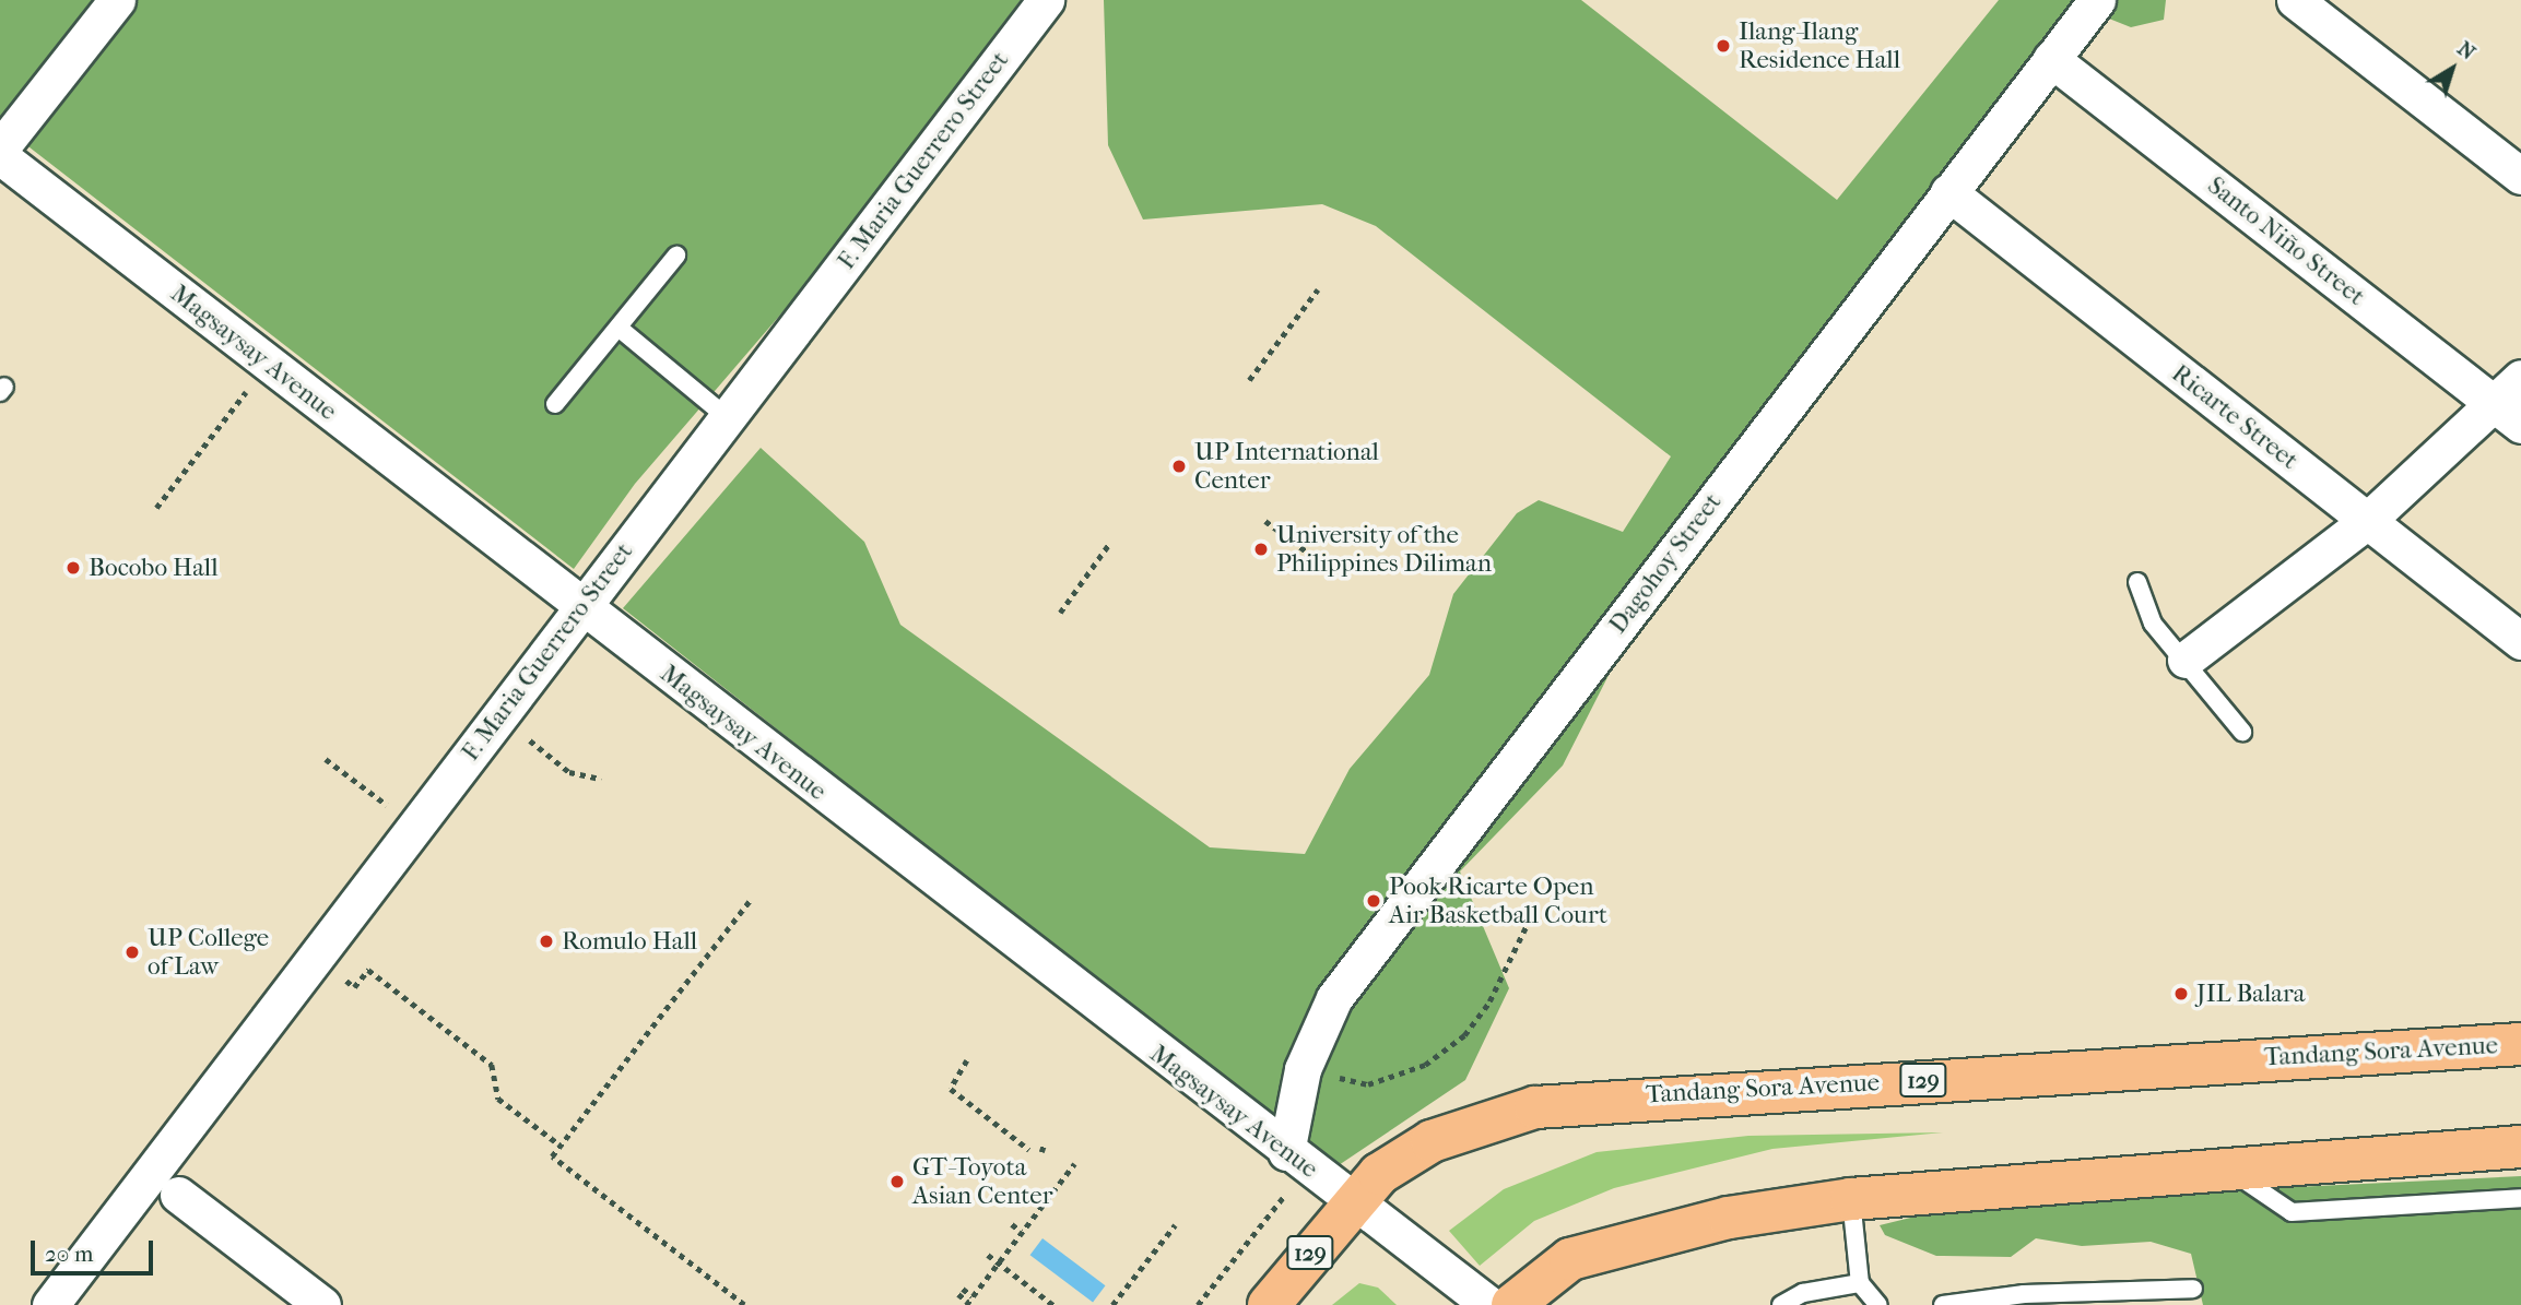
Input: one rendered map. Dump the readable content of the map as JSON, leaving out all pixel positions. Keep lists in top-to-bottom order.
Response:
{
  "streets": {
    "main road": ["Tandang Sora Avenue", "129"],
    "street": [
      "F. Maria Guerrero Street",
      "Santo Niño Street",
      "Magsaysay Avenue",
      "Ricarte Street",
      "Dagohoy Street"
    ]
  },
  "crossings": [
    ["F. Maria Guerrero Street", "Magsaysay Avenue"],
    ["Santo Niño Street", "Dagohoy Street"],
    ["Magsaysay Avenue", "Dagohoy Street"],
    ["Magsaysay Avenue", "Tandang Sora Avenue"],
    ["Magsaysay Avenue", "129"],
    ["Ricarte Street", "Dagohoy Street"],
    ["Tandang Sora Avenue", "129"]
  ],
  "places": [
    "Ilang-Ilang Residence Hall",
    "UP International Center",
    "University of the Philippines Diliman",
    "Bocobo Hall",
    "Pook Ricarte Open Air Basketball Court",
    "Romulo Hall",
    "UP College of Law",
    "JIL Balara",
    "GT-Toyota Asian Center"
  ],
  "scale_bar": "20 m",
  "north": "top right"
}
